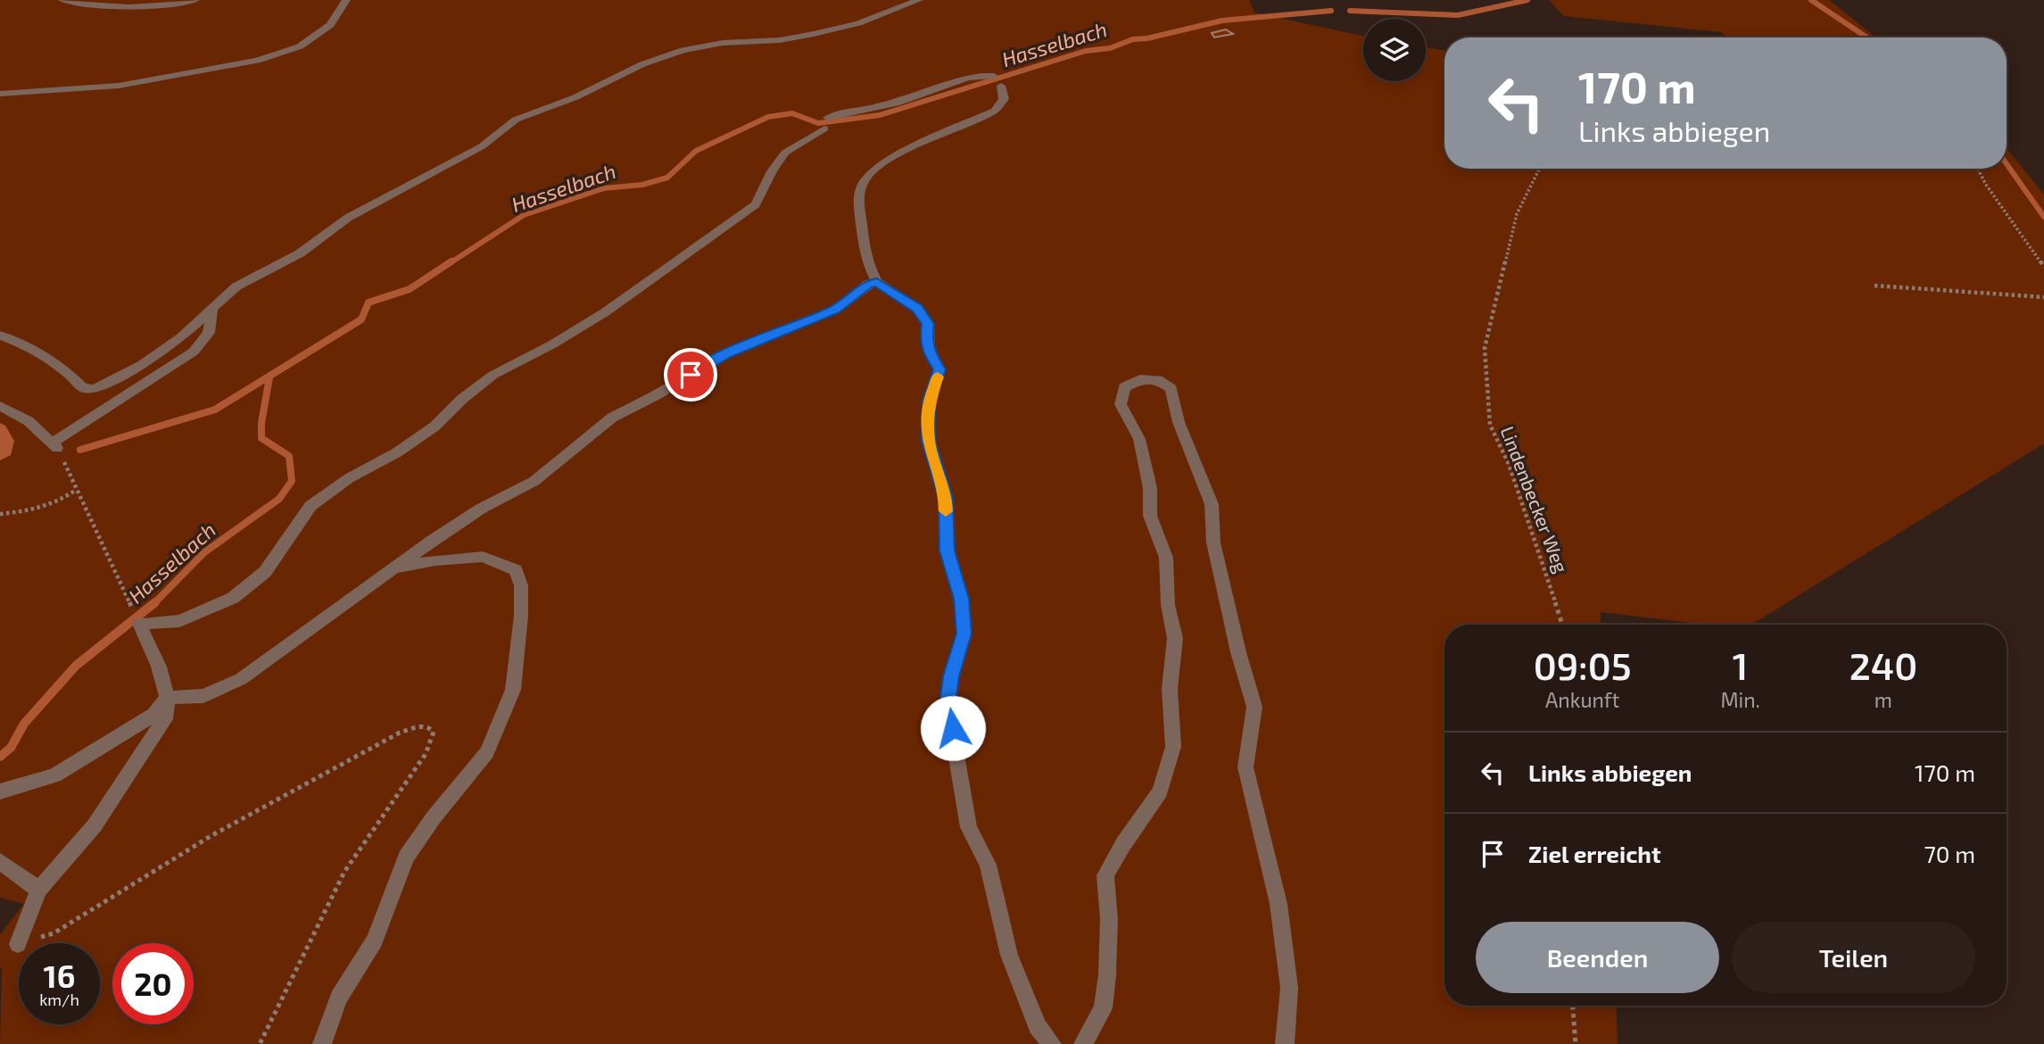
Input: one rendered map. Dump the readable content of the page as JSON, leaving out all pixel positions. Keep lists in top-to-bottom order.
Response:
{
  "streets": {
    "path": ["Lindenbecker Weg"]
  },
  "water": ["Hasselbach"],
  "page": {
    "turn": ["170 m", "Links abbiegen"],
    "eta": [
      "09:05",
      "Ankunft",
      "1",
      "Min.",
      "240",
      "m"
    ],
    "list": [
      {
        "name": "Links abbiegen",
        "value": "170 m"
      },
      {
        "name": "Ziel erreicht",
        "value": "70 m"
      }
    ],
    "buttons": ["Beenden", "Teilen"],
    "speed": "16 km/h",
    "limit": "20"
  }
}
